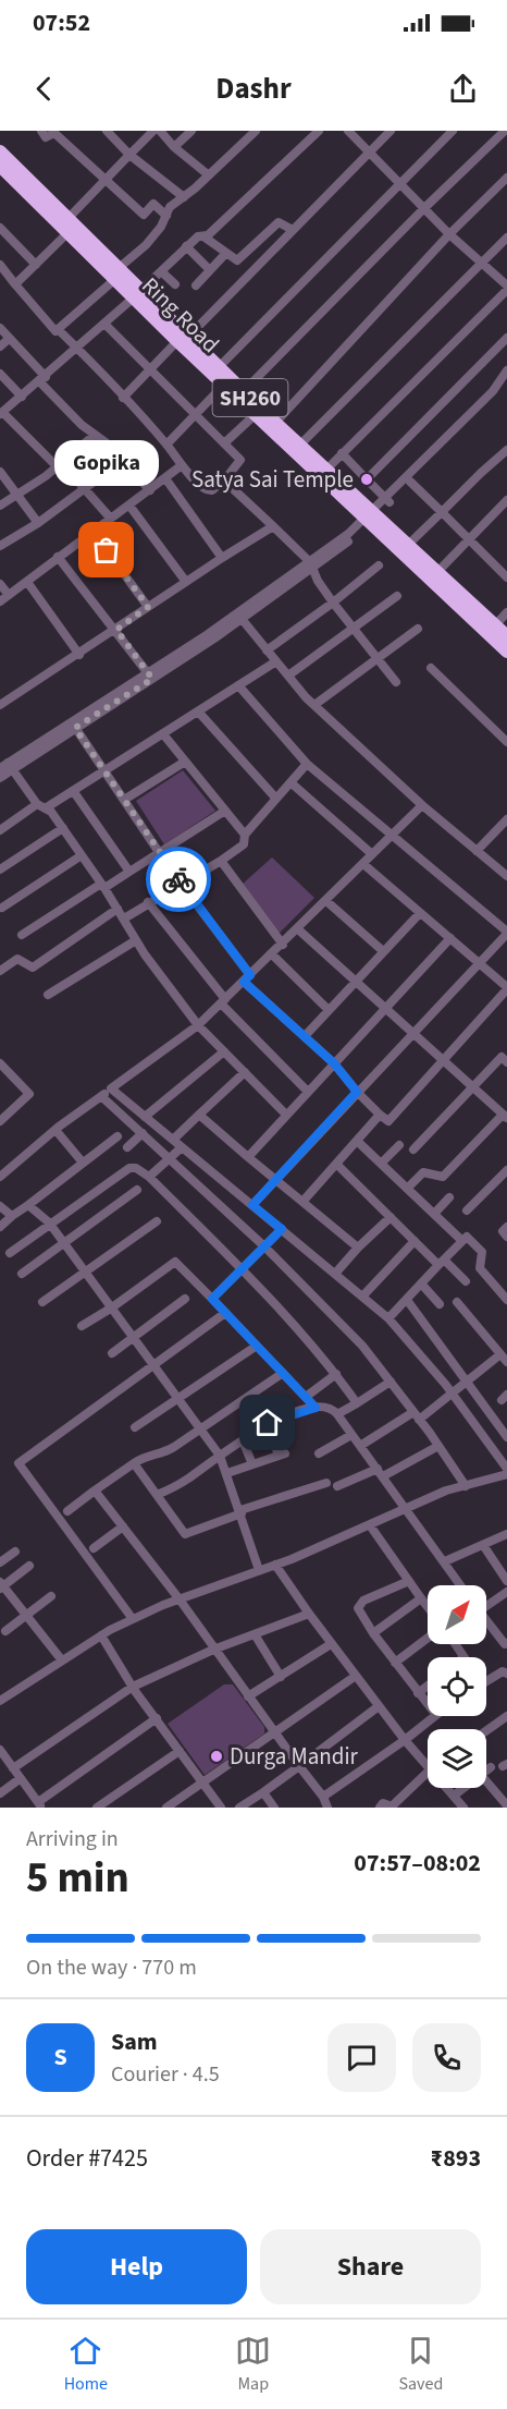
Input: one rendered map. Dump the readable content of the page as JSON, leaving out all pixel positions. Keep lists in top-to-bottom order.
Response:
{
  "streets": {
    "highway": ["Ring Road", "SH260"]
  },
  "places": ["Satya Sai Temple", "Gopika", "Durga Mandir"],
  "north": "top right",
  "page": {
    "status": "07:52",
    "header": "Dashr",
    "bubble": "Gopika",
    "heading": ["5 min", "Arriving in", "07:57–08:02"],
    "panel": [
      "Sam",
      "Courier · 4.5",
      "Order #7425",
      "₹893"
    ],
    "bar": "On the way · 770 m",
    "round": "S",
    "buttons": ["Help", "Share"],
    "tabs": ["Home", "Map", "Saved"]
  }
}
